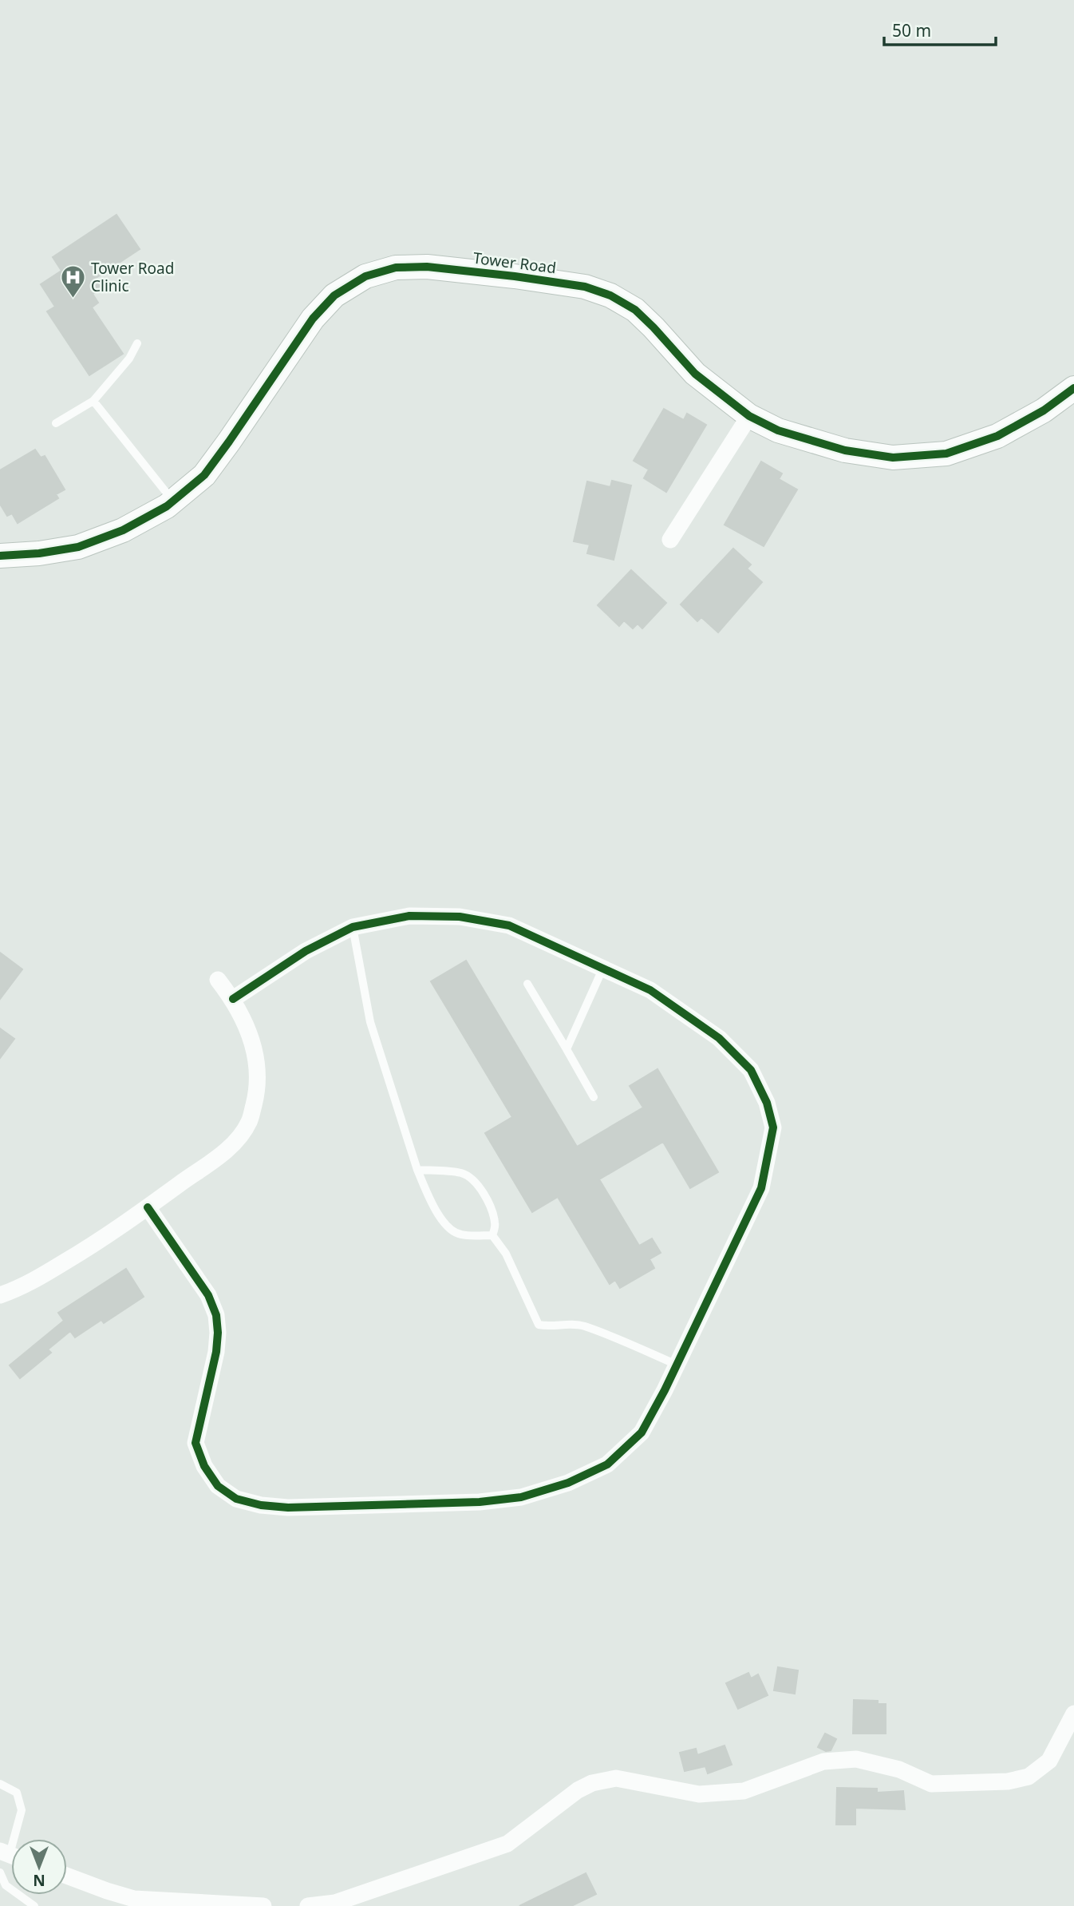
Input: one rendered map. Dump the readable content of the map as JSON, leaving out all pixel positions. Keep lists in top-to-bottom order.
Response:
{
  "streets": {
    "street": ["Tower Road"]
  },
  "places": {
    "hospital": ["Tower Road Clinic"]
  },
  "scale_bar": "50 m",
  "north": "bottom"
}
